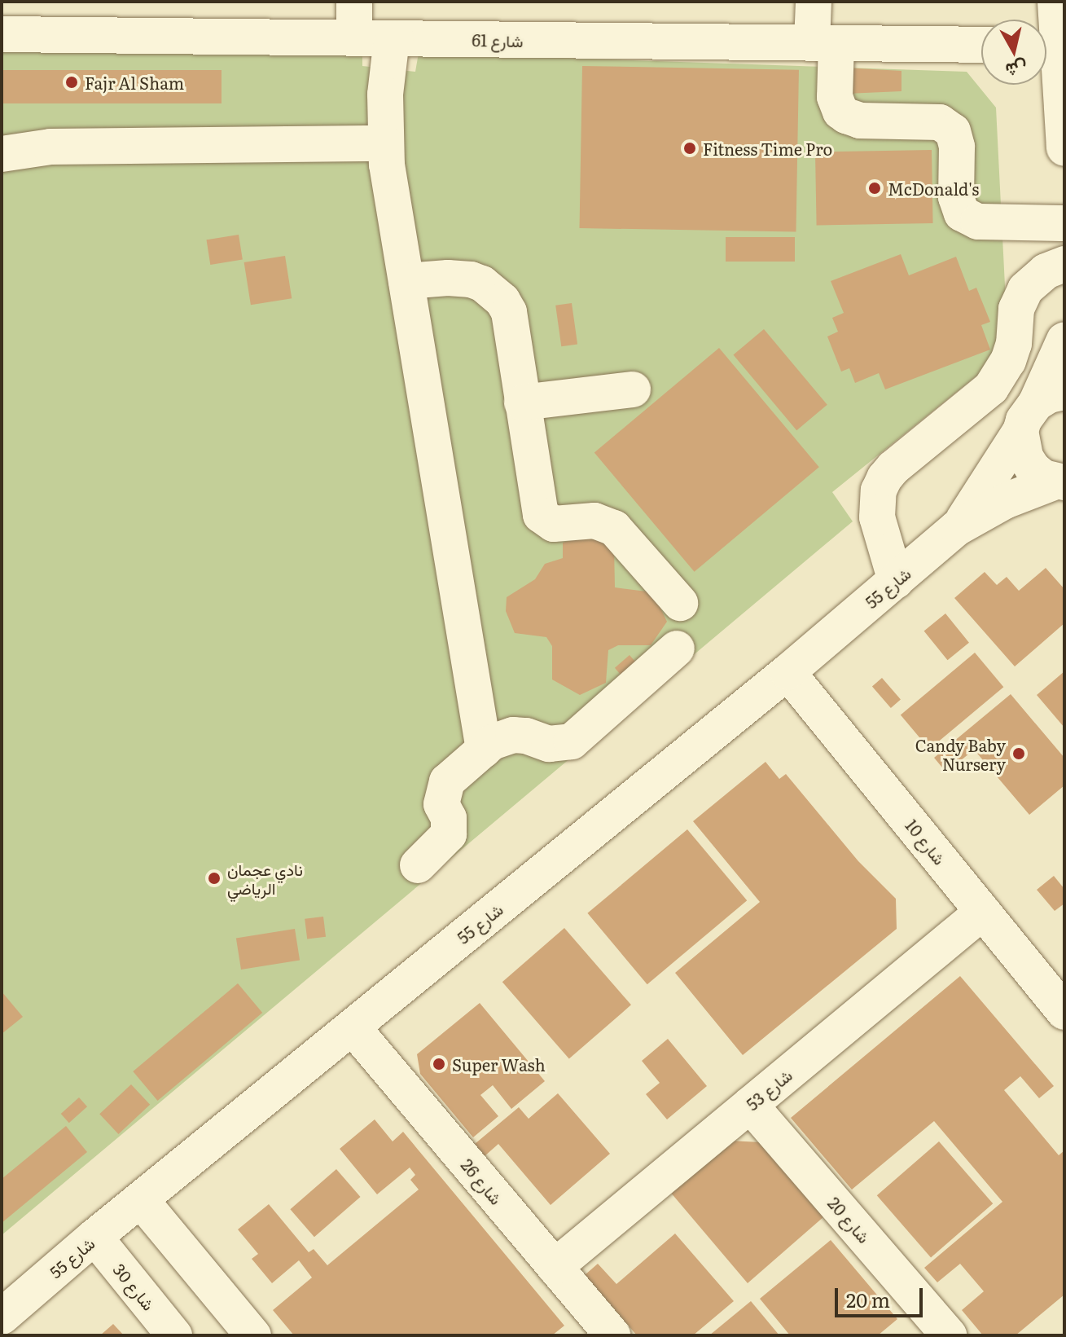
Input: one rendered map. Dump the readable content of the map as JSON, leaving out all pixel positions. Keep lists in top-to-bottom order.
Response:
{
  "streets": {
    "street": [
      "شارع 61",
      "شارع 55",
      "شارع 10",
      "شارع 53",
      "شارع 26",
      "شارع 20",
      "شارع 30"
    ]
  },
  "crossings": [
    ["شارع 55", "شارع 10"],
    ["شارع 55", "شارع 26"],
    ["شارع 55", "شارع 30"],
    ["شارع 10", "شارع 53"],
    ["شارع 53", "شارع 26"],
    ["شارع 53", "شارع 20"]
  ],
  "places": [
    "Fajr Al Sham",
    "Fitness Time Pro",
    "McDonald's",
    "Candy Baby Nursery",
    "نادي عجمان الرياضي",
    "Super Wash"
  ],
  "scale_bar": "20 m",
  "north": "bottom"
}
